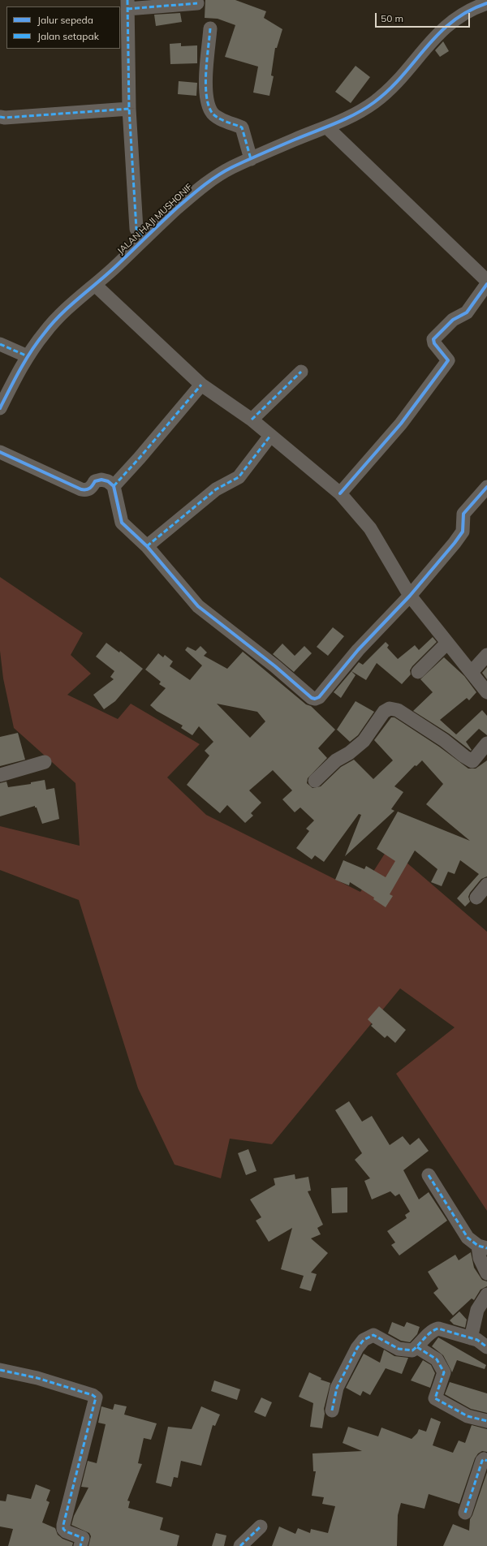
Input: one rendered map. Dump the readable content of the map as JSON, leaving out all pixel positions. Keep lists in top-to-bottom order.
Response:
{
  "streets": {
    "street": ["JALAN HAJI MUSHONIF"]
  },
  "legend": ["Jalur sepeda", "Jalan setapak"],
  "scale_bar": "50 m"
}
